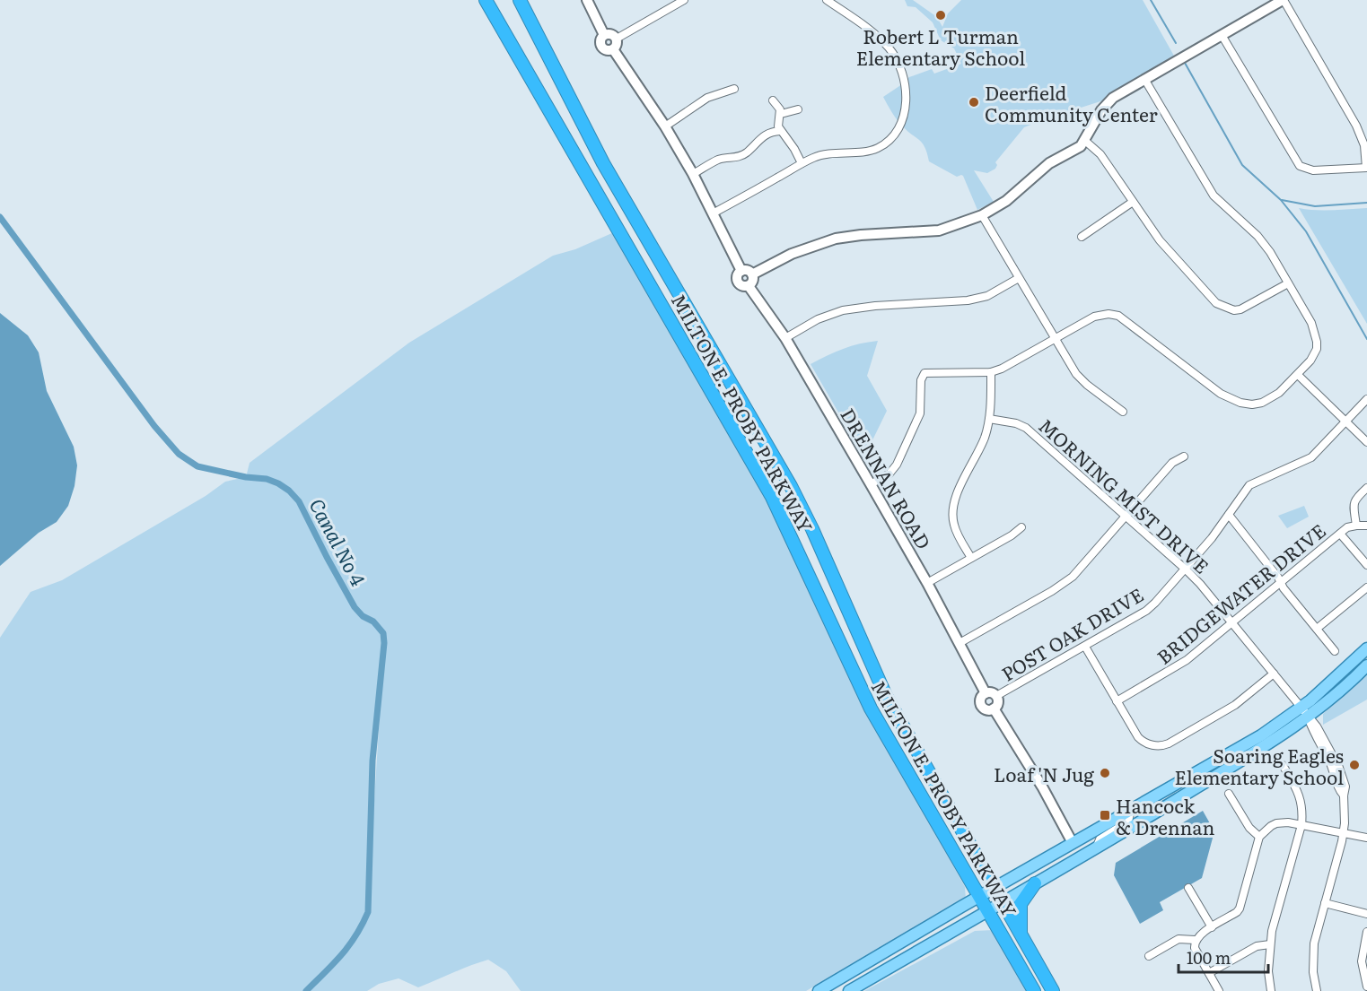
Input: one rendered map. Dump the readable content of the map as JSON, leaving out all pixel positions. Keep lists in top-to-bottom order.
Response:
{
  "streets": {
    "highway": ["MILTON E. PROBY PARKWAY"],
    "street": [
      "DRENNAN ROAD",
      "MORNING MIST DRIVE",
      "BRIDGEWATER DRIVE",
      "POST OAK DRIVE"
    ]
  },
  "crossings": [
    ["DRENNAN ROAD", "POST OAK DRIVE"],
    ["MORNING MIST DRIVE", "BRIDGEWATER DRIVE"],
    ["MORNING MIST DRIVE", "POST OAK DRIVE"]
  ],
  "water": ["Canal No 4"],
  "places": {
    "other": [
      "Robert L Turman Elementary School",
      "Deerfield Community Center",
      "Soaring Eagles Elementary School",
      "Loaf 'N Jug"
    ],
    "transit": ["Hancock & Drennan"]
  },
  "scale_bar": "100 m"
}
